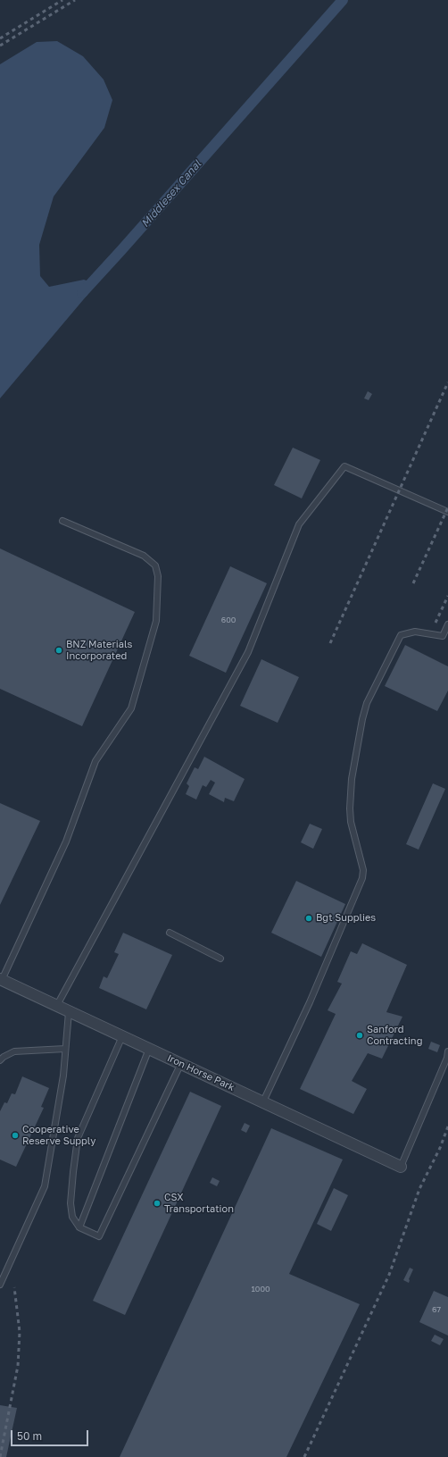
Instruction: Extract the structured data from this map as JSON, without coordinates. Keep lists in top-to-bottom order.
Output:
{
  "streets": {
    "street": ["Iron Horse Park"]
  },
  "water": ["Middlesex Canal"],
  "places": [
    "BNZ Materials Incorporated",
    "Bgt Supplies",
    "Sanford Contracting",
    "Cooperative Reserve Supply",
    "CSX Transportation"
  ],
  "house_numbers": ["600", "1000", "67"],
  "scale_bar": "50 m"
}
